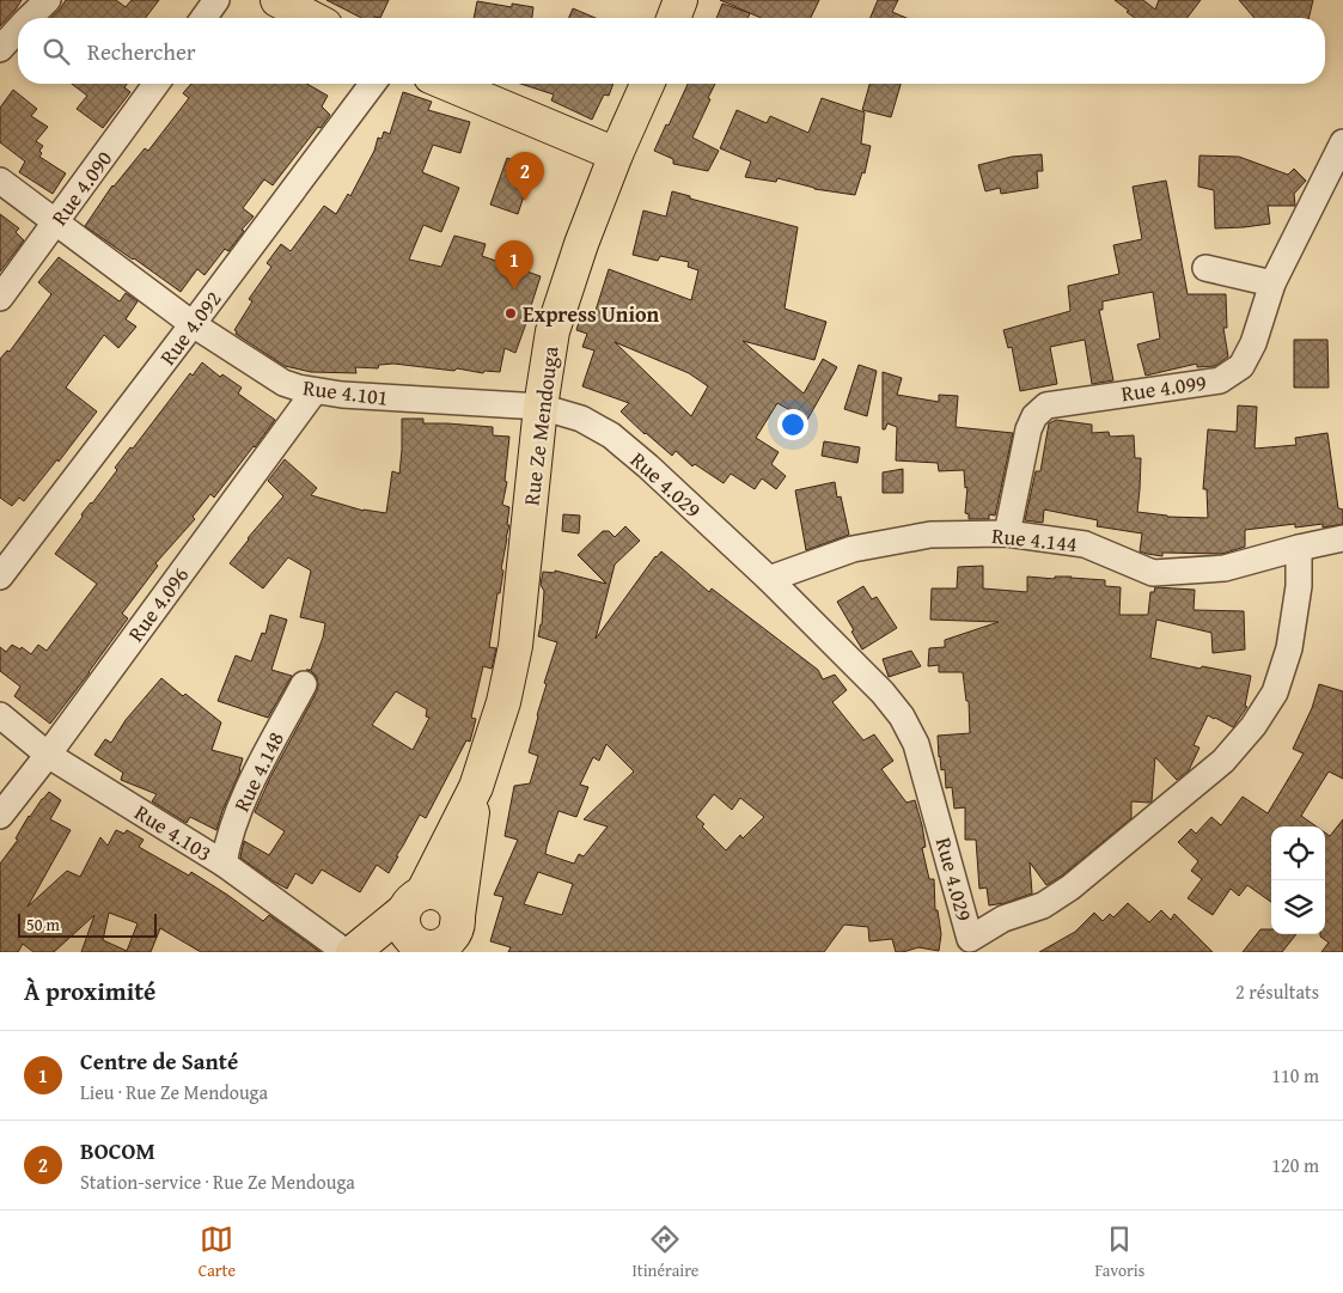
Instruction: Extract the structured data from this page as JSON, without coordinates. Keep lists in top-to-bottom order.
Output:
{
  "streets": {
    "main road": ["Rue Ze Mendouga"],
    "street": [
      "Rue 4.090",
      "Rue 4.092",
      "Rue 4.099",
      "Rue 4.101",
      "Rue 4.029",
      "Rue 4.144",
      "Rue 4.096",
      "Rue 4.148",
      "Rue 4.103"
    ]
  },
  "crossings": [
    ["Rue 4.090", "Rue 4.101"],
    ["Rue 4.092", "Rue 4.101"],
    ["Rue 4.099", "Rue 4.144"],
    ["Rue 4.101", "Rue Ze Mendouga"],
    ["Rue 4.101", "Rue 4.029"],
    ["Rue 4.101", "Rue 4.096"],
    ["Rue Ze Mendouga", "Rue 4.029"],
    ["Rue 4.029", "Rue 4.144"],
    ["Rue 4.096", "Rue 4.103"],
    ["Rue 4.148", "Rue 4.103"]
  ],
  "places": ["Express Union"],
  "scale_bar": "50 m",
  "page": {
    "search": "Rechercher",
    "pins": ["2", "1"],
    "scale": "50 m",
    "heading": ["À proximité", "2 résultats"],
    "list": [
      {
        "mark": "1",
        "name": "Centre de Santé",
        "note": "Lieu · Rue Ze Mendouga",
        "value": "110 m"
      },
      {
        "mark": "2",
        "name": "BOCOM",
        "note": "Station-service · Rue Ze Mendouga",
        "value": "120 m"
      }
    ],
    "nav": ["Carte", "Itinéraire", "Favoris"]
  }
}
